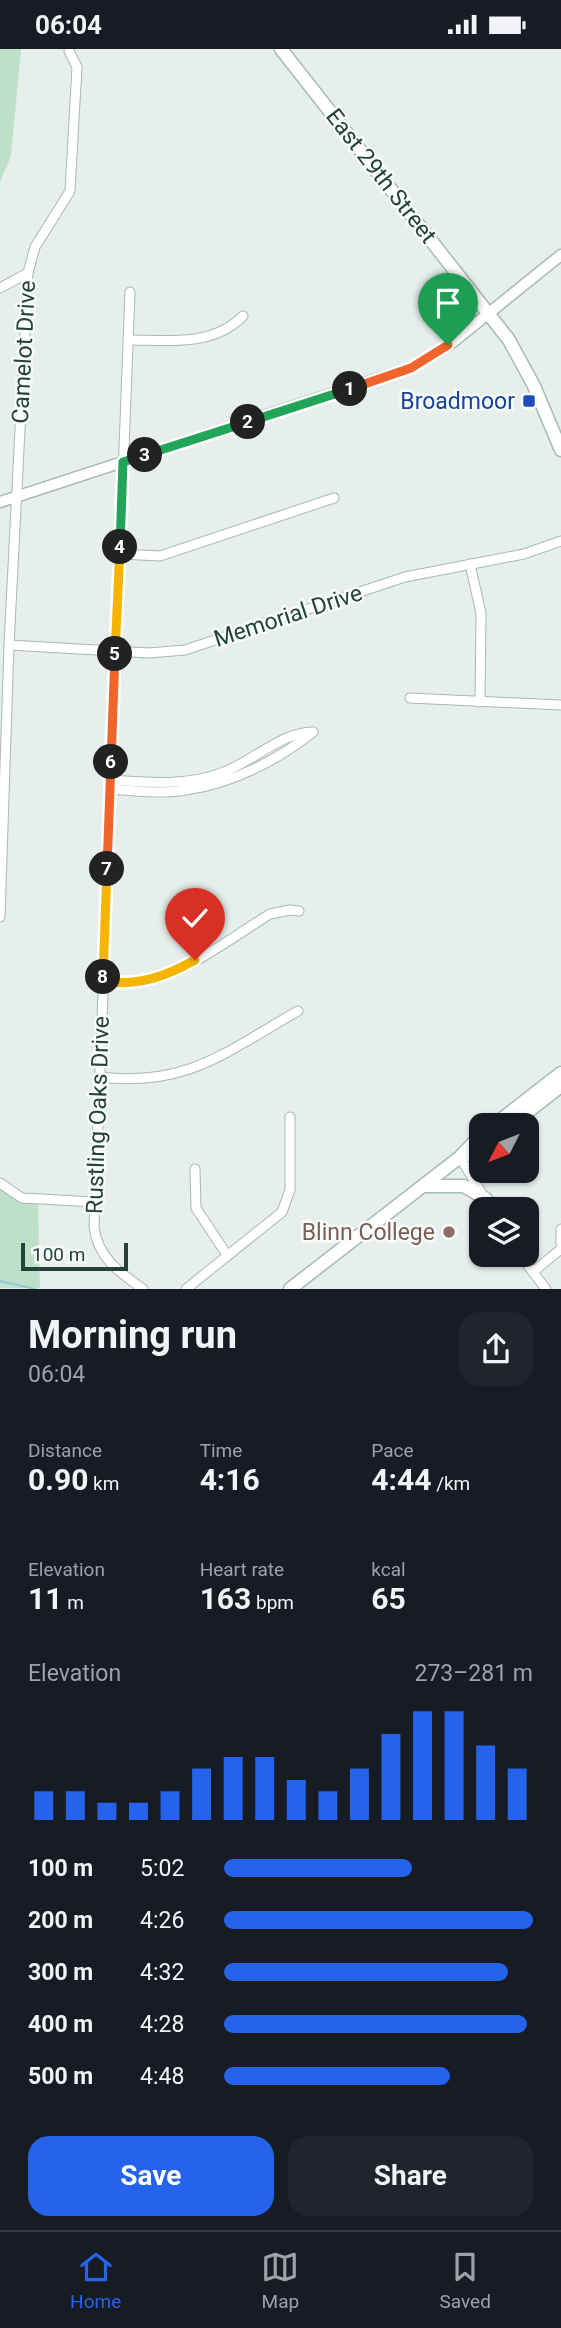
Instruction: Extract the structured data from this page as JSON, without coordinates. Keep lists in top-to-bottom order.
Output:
{
  "streets": {
    "main road": ["East 29th Street"],
    "street": ["Camelot Drive", "Memorial Drive", "Rustling Oaks Drive"]
  },
  "crossings": [
    ["Camelot Drive", "Memorial Drive"],
    ["Memorial Drive", "Rustling Oaks Drive"]
  ],
  "places": {
    "transit": ["Broadmoor"],
    "other": ["Blinn College"]
  },
  "scale_bar": "100 m",
  "north": "bottom left",
  "page": {
    "status": "06:04",
    "pins": [
      "1",
      "2",
      "3",
      "4",
      "5",
      "6",
      "7",
      "8"
    ],
    "scale": "100 m",
    "heading": ["Morning run", "06:04"],
    "stats": [
      ["Distance", "0.90 km"],
      ["Time", "4:16"],
      ["Pace", "4:44 /km"],
      ["Elevation", "11 m"],
      ["Heart rate", "163 bpm"],
      ["kcal", "65"]
    ],
    "chart": ["Elevation", "273–281 m"],
    "list": [
      {
        "name": "100 m",
        "note": "5:02"
      },
      {
        "name": "200 m",
        "note": "4:26"
      },
      {
        "name": "300 m",
        "note": "4:32"
      },
      {
        "name": "400 m",
        "note": "4:28"
      },
      {
        "name": "500 m",
        "note": "4:48"
      }
    ],
    "buttons": ["Save", "Share"],
    "tabs": ["Home", "Map", "Saved"]
  }
}
